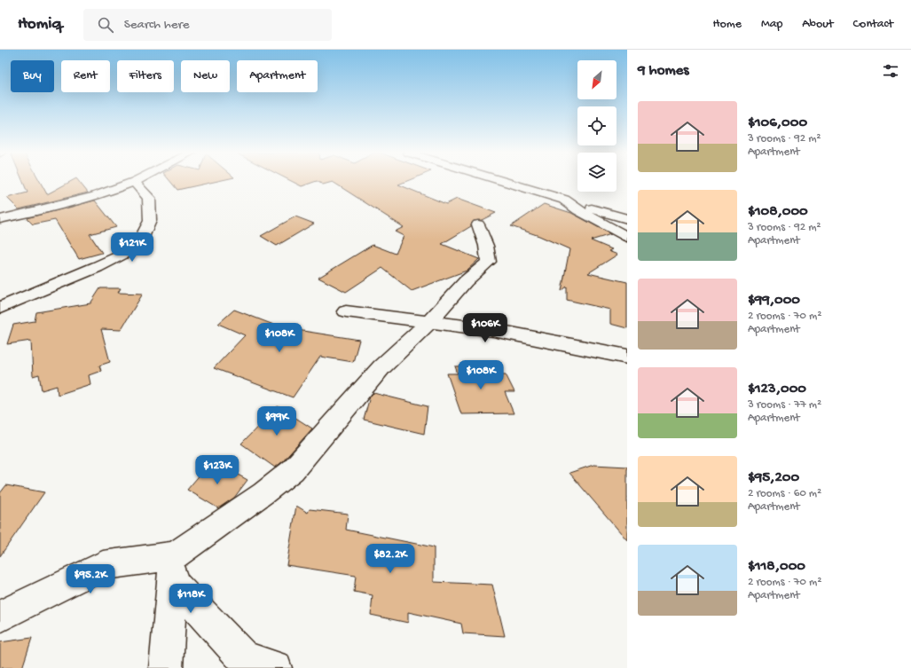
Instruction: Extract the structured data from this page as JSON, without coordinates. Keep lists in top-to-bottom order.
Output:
{
  "north": "bottom left",
  "page": {
    "header": "Homiq",
    "search": "Search here",
    "nav": [
      "Home",
      "Map",
      "About",
      "Contact"
    ],
    "heading": "9 homes",
    "chip": [
      "Buy",
      "Rent",
      "Filters",
      "New",
      "Apartment"
    ],
    "list": [
      {
        "name": "$106,000",
        "note": "3 rooms · 92 m² · Apartment"
      },
      {
        "name": "$108,000",
        "note": "3 rooms · 92 m² · Apartment"
      },
      {
        "name": "$99,000",
        "note": "2 rooms · 70 m² · Apartment"
      },
      {
        "name": "$123,000",
        "note": "3 rooms · 77 m² · Apartment"
      },
      {
        "name": "$95,200",
        "note": "2 rooms · 60 m² · Apartment"
      },
      {
        "name": "$118,000",
        "note": "2 rooms · 70 m² · Apartment"
      }
    ],
    "price": [
      "$121K",
      "$106K",
      "$108K",
      "$108K",
      "$99K",
      "$123K",
      "$82.2K",
      "$95.2K",
      "$118K"
    ]
  }
}
